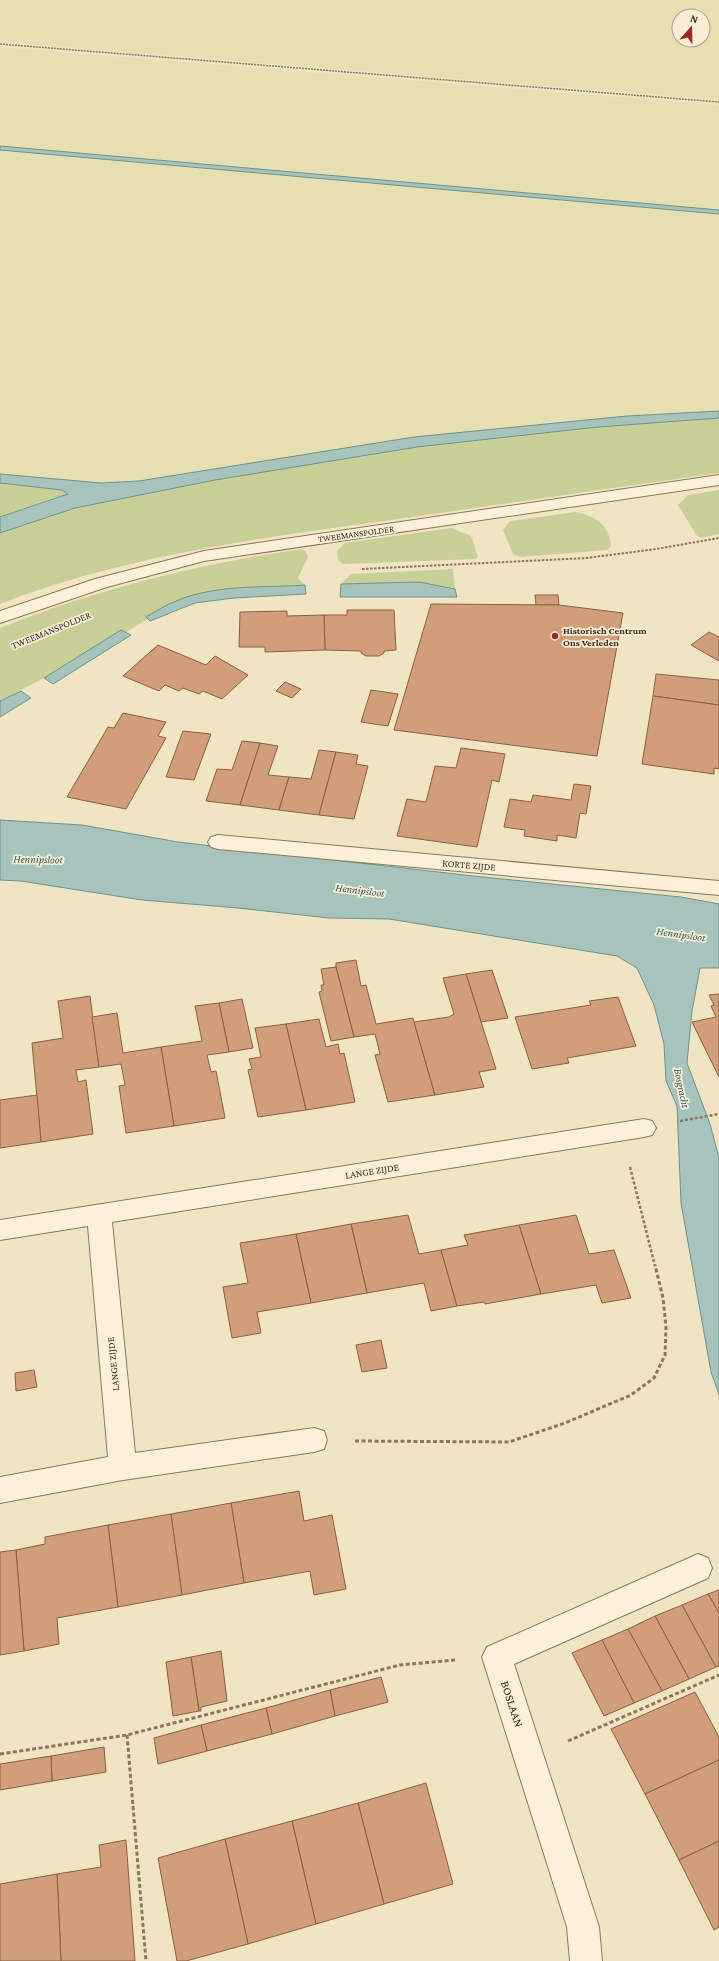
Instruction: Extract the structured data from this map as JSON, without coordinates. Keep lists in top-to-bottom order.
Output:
{
  "streets": {
    "street": [
      "TWEEMANSPOLDER",
      "KORTE ZIJDE",
      "LANGE ZIJDE",
      "BOSLAAN"
    ]
  },
  "water": ["Hennipsloot", "Bosgracht"],
  "places": ["Historisch Centrum Ons Verleden"],
  "north": "top"
}
